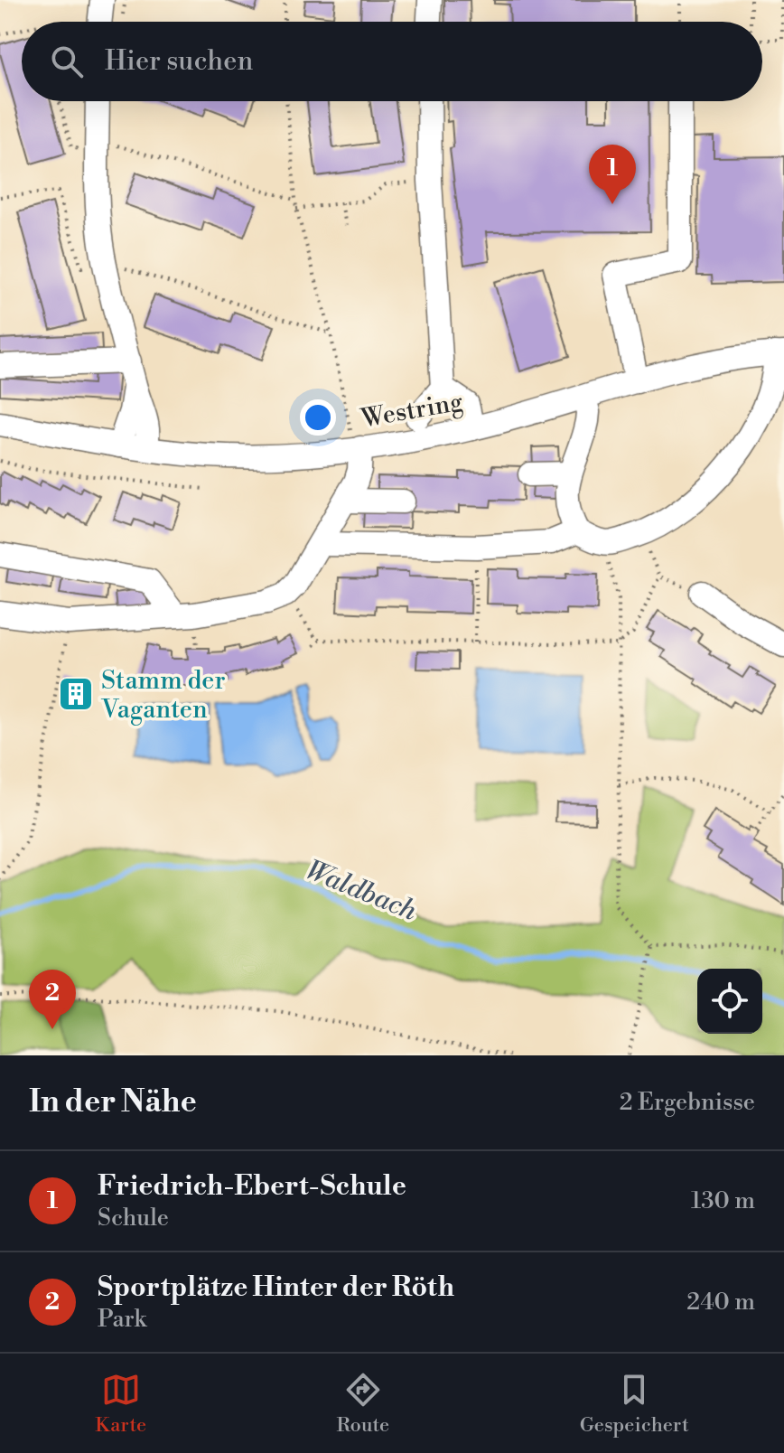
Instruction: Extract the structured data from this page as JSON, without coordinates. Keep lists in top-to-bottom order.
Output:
{
  "streets": {
    "street": ["Westring"]
  },
  "water": ["Waldbach"],
  "places": {
    "building": ["Stamm der Vaganten"]
  },
  "page": {
    "search": "Hier suchen",
    "pins": ["1", "2"],
    "heading": ["In der Nähe", "2 Ergebnisse"],
    "list": [
      {
        "mark": "1",
        "name": "Friedrich-Ebert-Schule",
        "note": "Schule",
        "value": "130 m"
      },
      {
        "mark": "2",
        "name": "Sportplätze Hinter der Röth",
        "note": "Park",
        "value": "240 m"
      }
    ],
    "nav": ["Karte", "Route", "Gespeichert"]
  }
}
